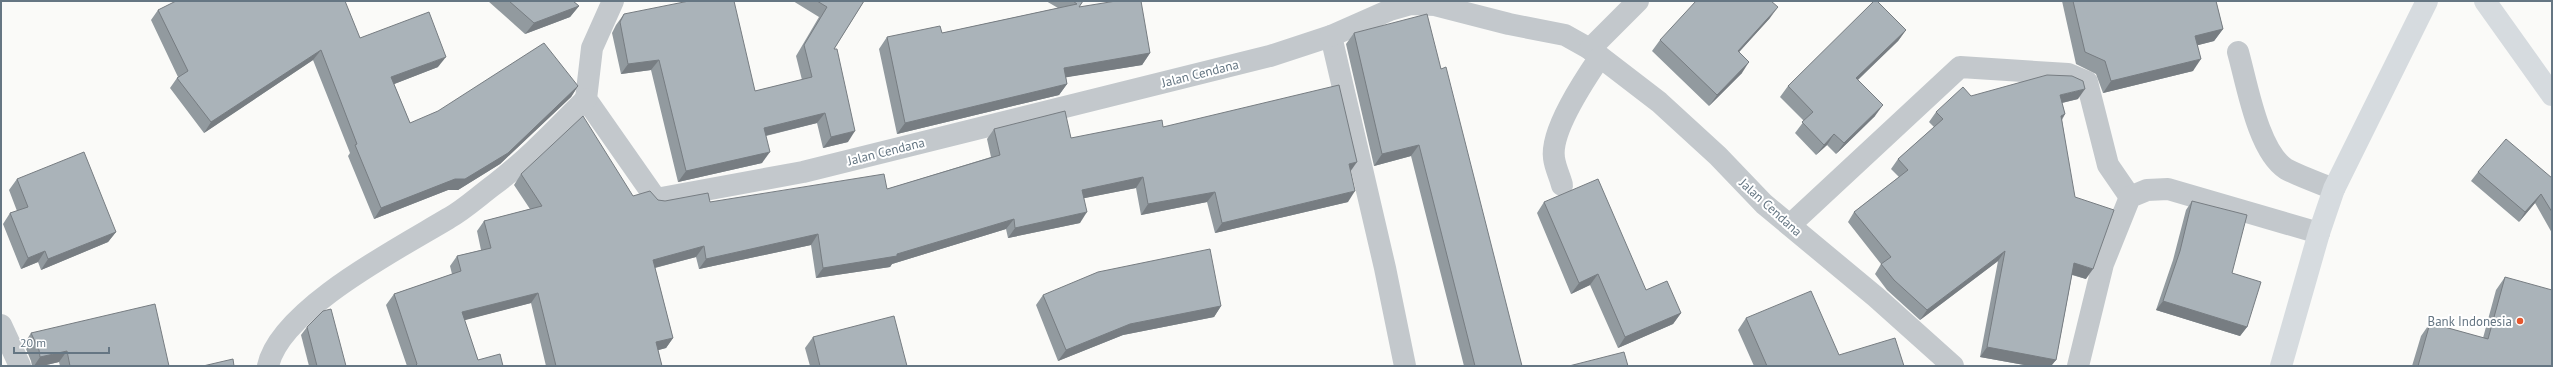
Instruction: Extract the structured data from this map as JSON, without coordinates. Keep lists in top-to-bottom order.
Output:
{
  "streets": {
    "street": ["Jalan Cendana"]
  },
  "places": ["Bank Indonesia"],
  "scale_bar": "20 m"
}
